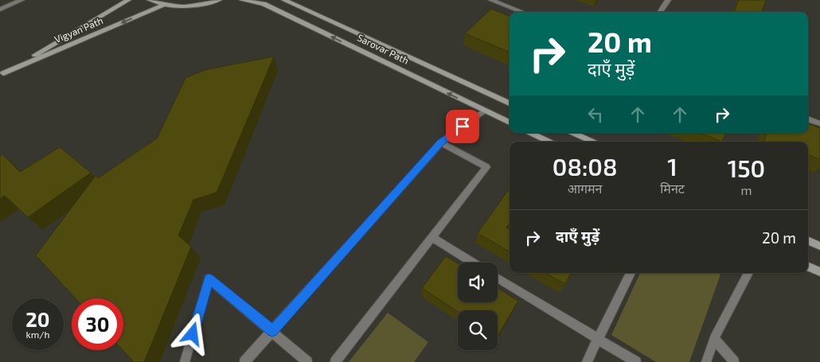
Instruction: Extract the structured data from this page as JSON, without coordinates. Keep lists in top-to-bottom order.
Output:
{
  "streets": {
    "main road": ["Vigyan Path", "Sarovar Path"]
  },
  "page": {
    "turn": ["20 m", "दाएँ मुड़ें"],
    "eta": [
      "08:08",
      "आगमन",
      "1",
      "मिनट",
      "150",
      "m"
    ],
    "list": [
      {
        "name": "दाएँ मुड़ें",
        "value": "20 m"
      }
    ],
    "speed": "20 km/h",
    "limit": "30"
  }
}
